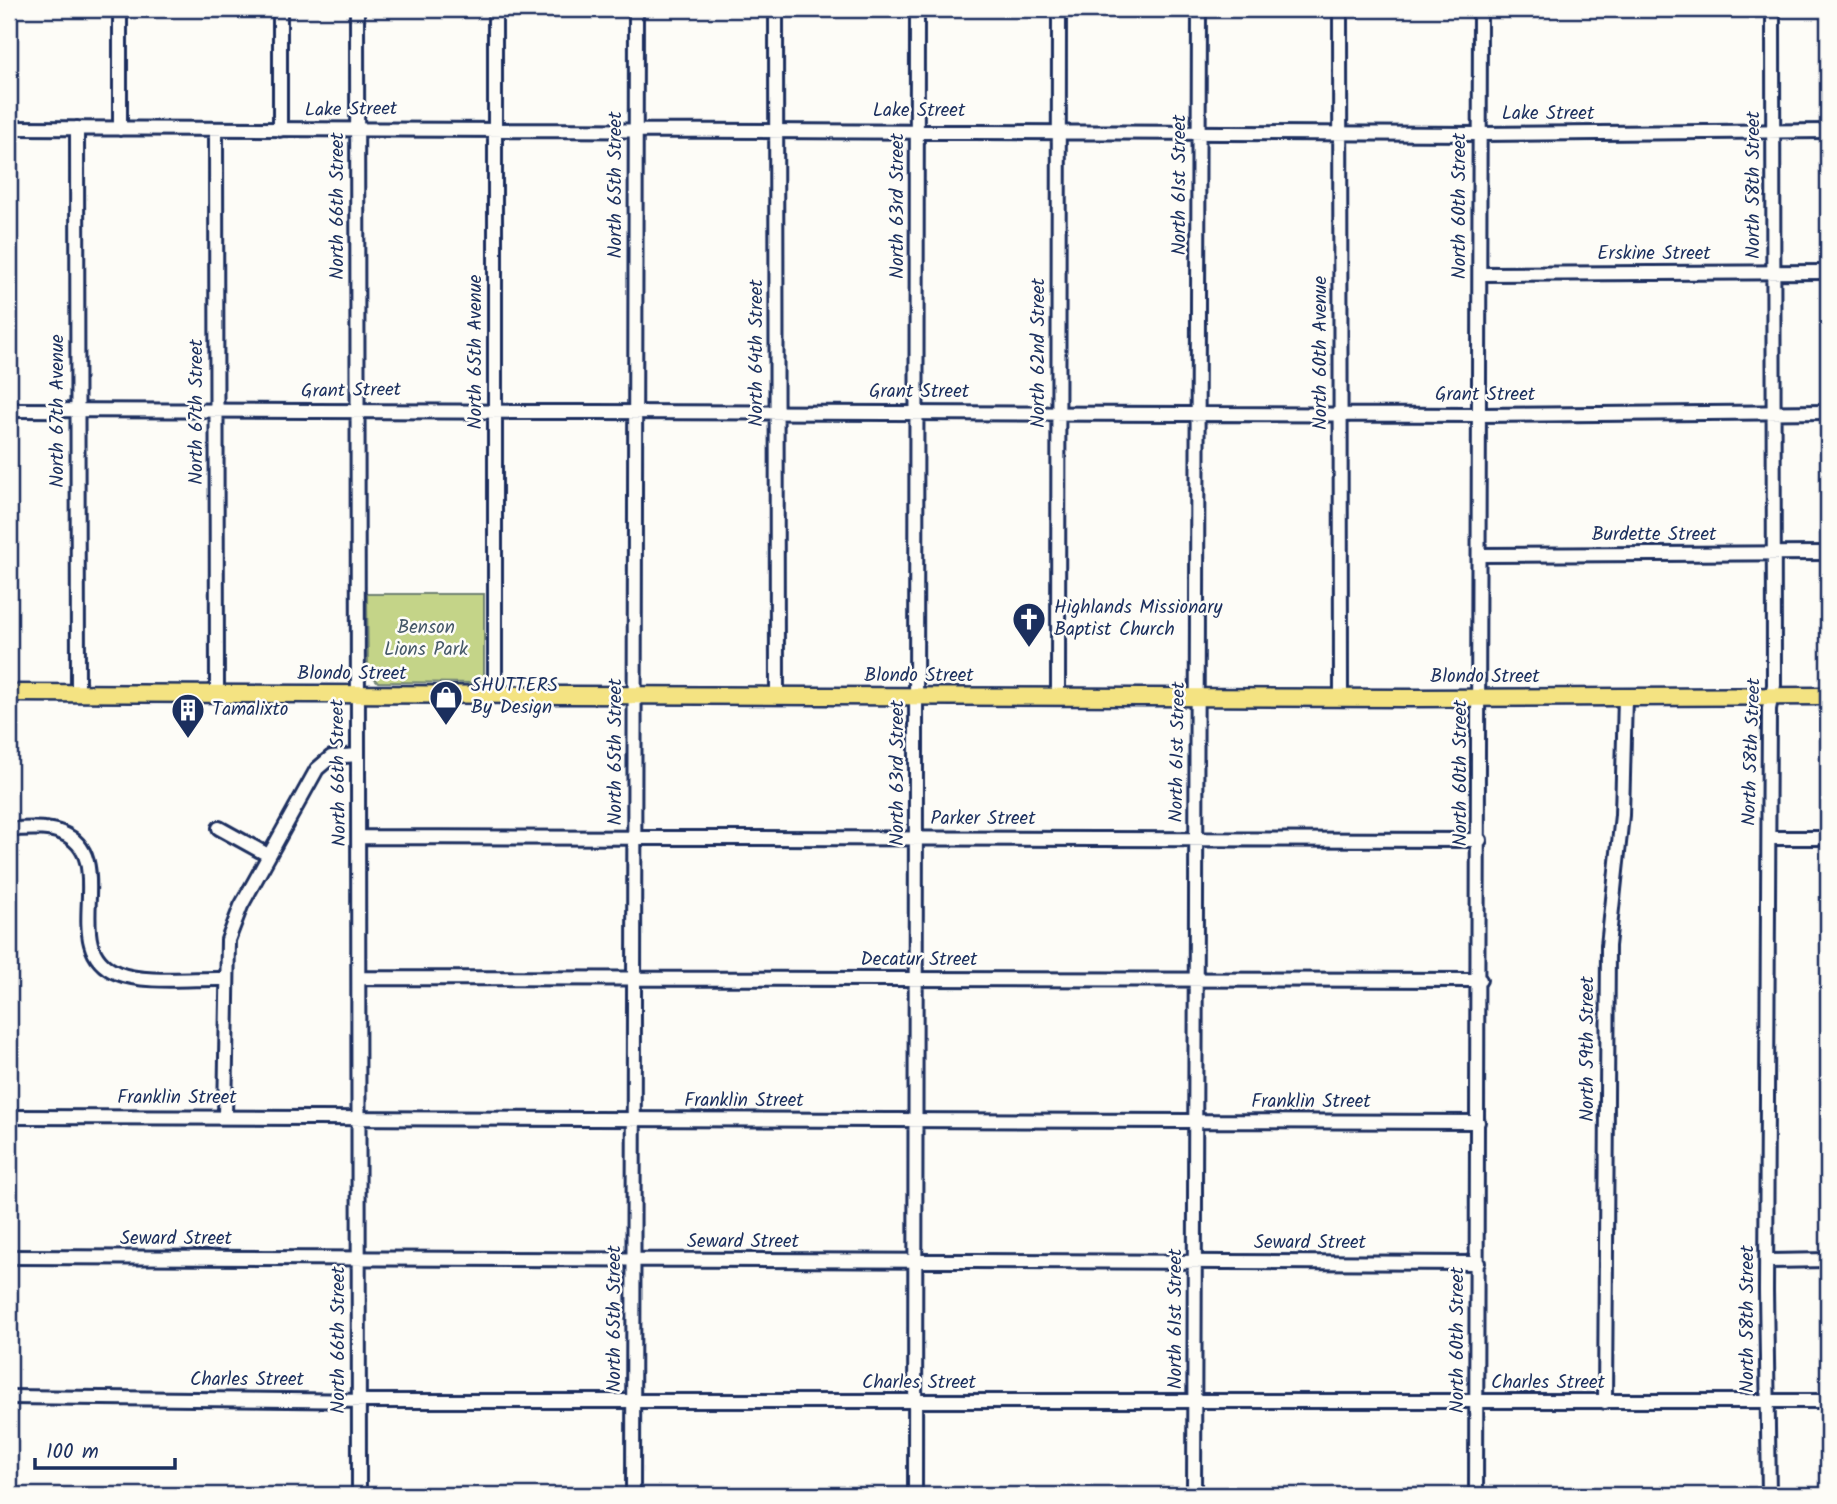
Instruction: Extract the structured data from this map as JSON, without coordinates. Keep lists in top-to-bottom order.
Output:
{
  "streets": {
    "main road": ["Blondo Street"],
    "street": [
      "Lake Street",
      "North 65th Street",
      "North 61st Street",
      "North 58th Street",
      "North 66th Street",
      "North 63rd Street",
      "North 60th Street",
      "Erskine Street",
      "North 65th Avenue",
      "North 64th Street",
      "North 62nd Street",
      "North 60th Avenue",
      "Grant Street",
      "North 67th Avenue",
      "North 67th Street",
      "Burdette Street",
      "Parker Street",
      "Decatur Street",
      "North 59th Street",
      "Franklin Street",
      "Seward Street",
      "Charles Street"
    ]
  },
  "crossings": [
    ["Lake Street", "North 65th Street"],
    ["Lake Street", "North 61st Street"],
    ["Lake Street", "North 58th Street"],
    ["Lake Street", "North 66th Street"],
    ["Lake Street", "North 63rd Street"],
    ["Lake Street", "North 60th Street"],
    ["Lake Street", "North 65th Avenue"],
    ["Lake Street", "North 64th Street"],
    ["Lake Street", "North 62nd Street"],
    ["Lake Street", "North 60th Avenue"],
    ["Lake Street", "North 67th Avenue"],
    ["Lake Street", "North 67th Street"],
    ["North 65th Street", "Grant Street"],
    ["North 65th Street", "Blondo Street"],
    ["North 65th Street", "Parker Street"],
    ["North 65th Street", "Decatur Street"],
    ["North 65th Street", "Franklin Street"],
    ["North 65th Street", "Seward Street"],
    ["North 65th Street", "Charles Street"],
    ["North 61st Street", "Grant Street"],
    ["North 61st Street", "Blondo Street"],
    ["North 61st Street", "Parker Street"],
    ["North 61st Street", "Decatur Street"],
    ["North 61st Street", "Franklin Street"],
    ["North 61st Street", "Seward Street"],
    ["North 61st Street", "Charles Street"],
    ["North 58th Street", "Erskine Street"],
    ["North 58th Street", "Grant Street"],
    ["North 58th Street", "Burdette Street"],
    ["North 58th Street", "Blondo Street"],
    ["North 58th Street", "Charles Street"],
    ["North 66th Street", "Grant Street"],
    ["North 66th Street", "Blondo Street"],
    ["North 66th Street", "Parker Street"],
    ["North 66th Street", "Decatur Street"],
    ["North 66th Street", "Franklin Street"],
    ["North 66th Street", "Seward Street"],
    ["North 66th Street", "Charles Street"],
    ["North 63rd Street", "Grant Street"],
    ["North 63rd Street", "Blondo Street"],
    ["North 63rd Street", "Parker Street"],
    ["North 63rd Street", "Decatur Street"],
    ["North 63rd Street", "Franklin Street"],
    ["North 63rd Street", "Seward Street"],
    ["North 63rd Street", "Charles Street"],
    ["North 60th Street", "Erskine Street"],
    ["North 60th Street", "Grant Street"],
    ["North 60th Street", "Burdette Street"],
    ["North 60th Street", "Blondo Street"],
    ["North 60th Street", "Parker Street"],
    ["North 60th Street", "Decatur Street"],
    ["North 60th Street", "Franklin Street"],
    ["North 60th Street", "Seward Street"],
    ["North 60th Street", "Charles Street"],
    ["North 65th Avenue", "Grant Street"],
    ["North 65th Avenue", "Blondo Street"],
    ["North 64th Street", "Grant Street"],
    ["North 64th Street", "Blondo Street"],
    ["North 62nd Street", "Grant Street"],
    ["North 62nd Street", "Blondo Street"],
    ["North 60th Avenue", "Grant Street"],
    ["North 60th Avenue", "Blondo Street"],
    ["Grant Street", "North 67th Avenue"],
    ["Grant Street", "North 67th Street"],
    ["North 67th Avenue", "Blondo Street"],
    ["North 67th Street", "Blondo Street"],
    ["Blondo Street", "North 59th Street"],
    ["North 59th Street", "Charles Street"]
  ],
  "parks": ["Benson Lions Park"],
  "places": {
    "church": ["Highlands Missionary Baptist Church"],
    "shop": ["SHUTTERS By Design"],
    "building": ["Tamalixto"]
  },
  "scale_bar": "100 m"
}
